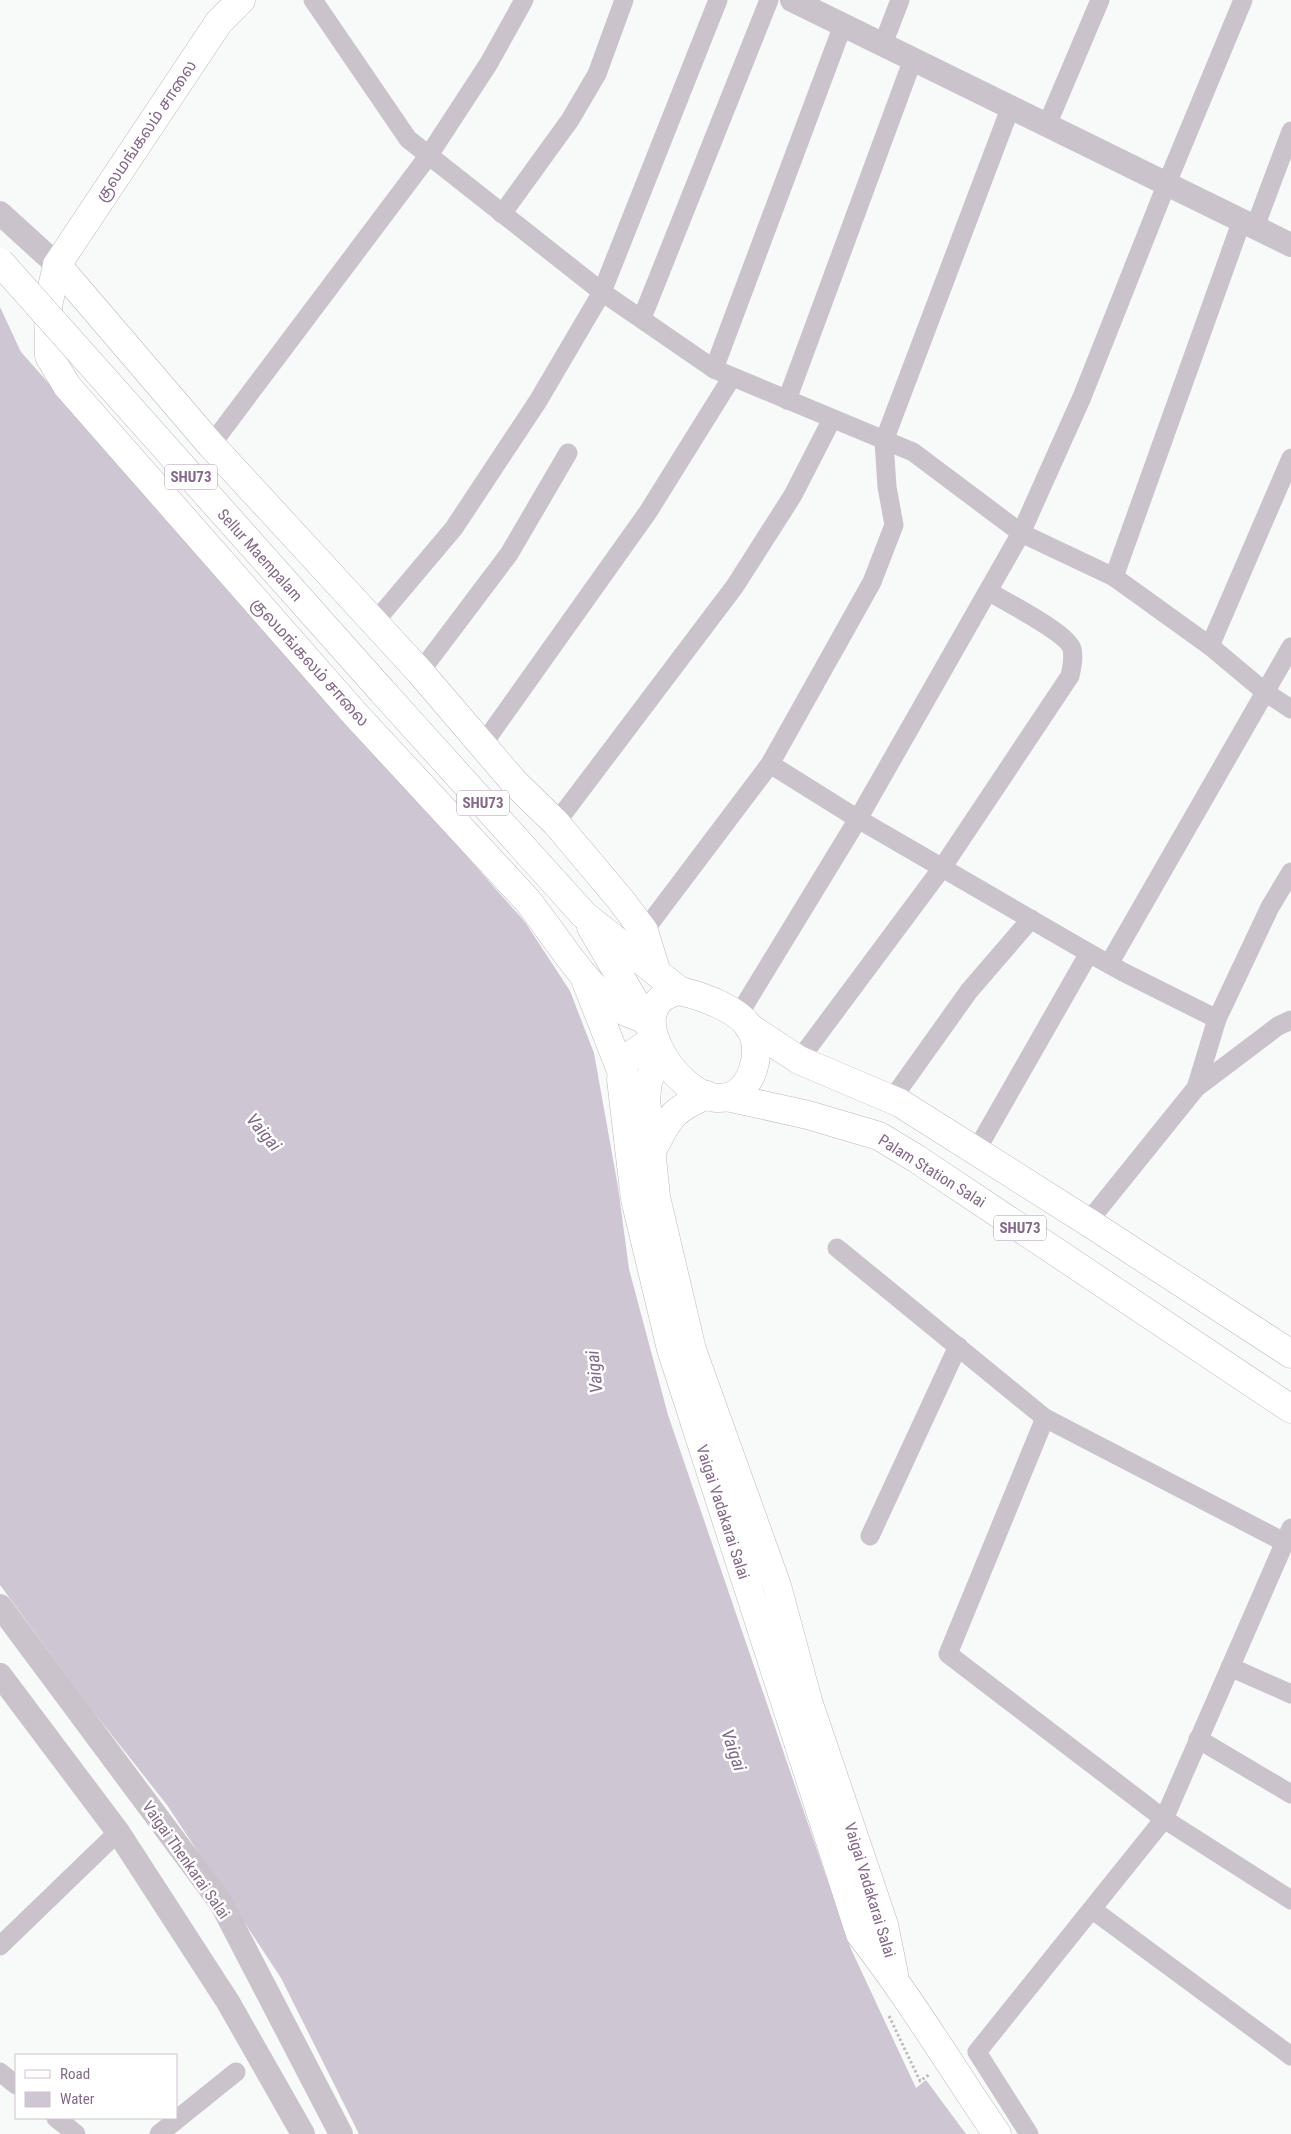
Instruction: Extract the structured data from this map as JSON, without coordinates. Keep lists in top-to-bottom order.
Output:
{
  "streets": {
    "main road": [
      "குலமங்கலம் சாலை",
      "SHU73",
      "Sellur Maempalam",
      "Palam Station Salai",
      "Vaigai Vadakarai Salai"
    ],
    "street": ["Vaigai Thenkarai Salai"]
  },
  "crossings": [
    ["குலமங்கலம் சாலை", "SHU73"],
    ["குலமங்கலம் சாலை", "Palam Station Salai"],
    ["குலமங்கலம் சாலை", "Vaigai Vadakarai Salai"],
    ["SHU73", "Sellur Maempalam"],
    ["SHU73", "Palam Station Salai"],
    ["SHU73", "Vaigai Vadakarai Salai"],
    ["Palam Station Salai", "Vaigai Vadakarai Salai"]
  ],
  "water": ["Vaigai"],
  "legend": ["Road", "Water"]
}
